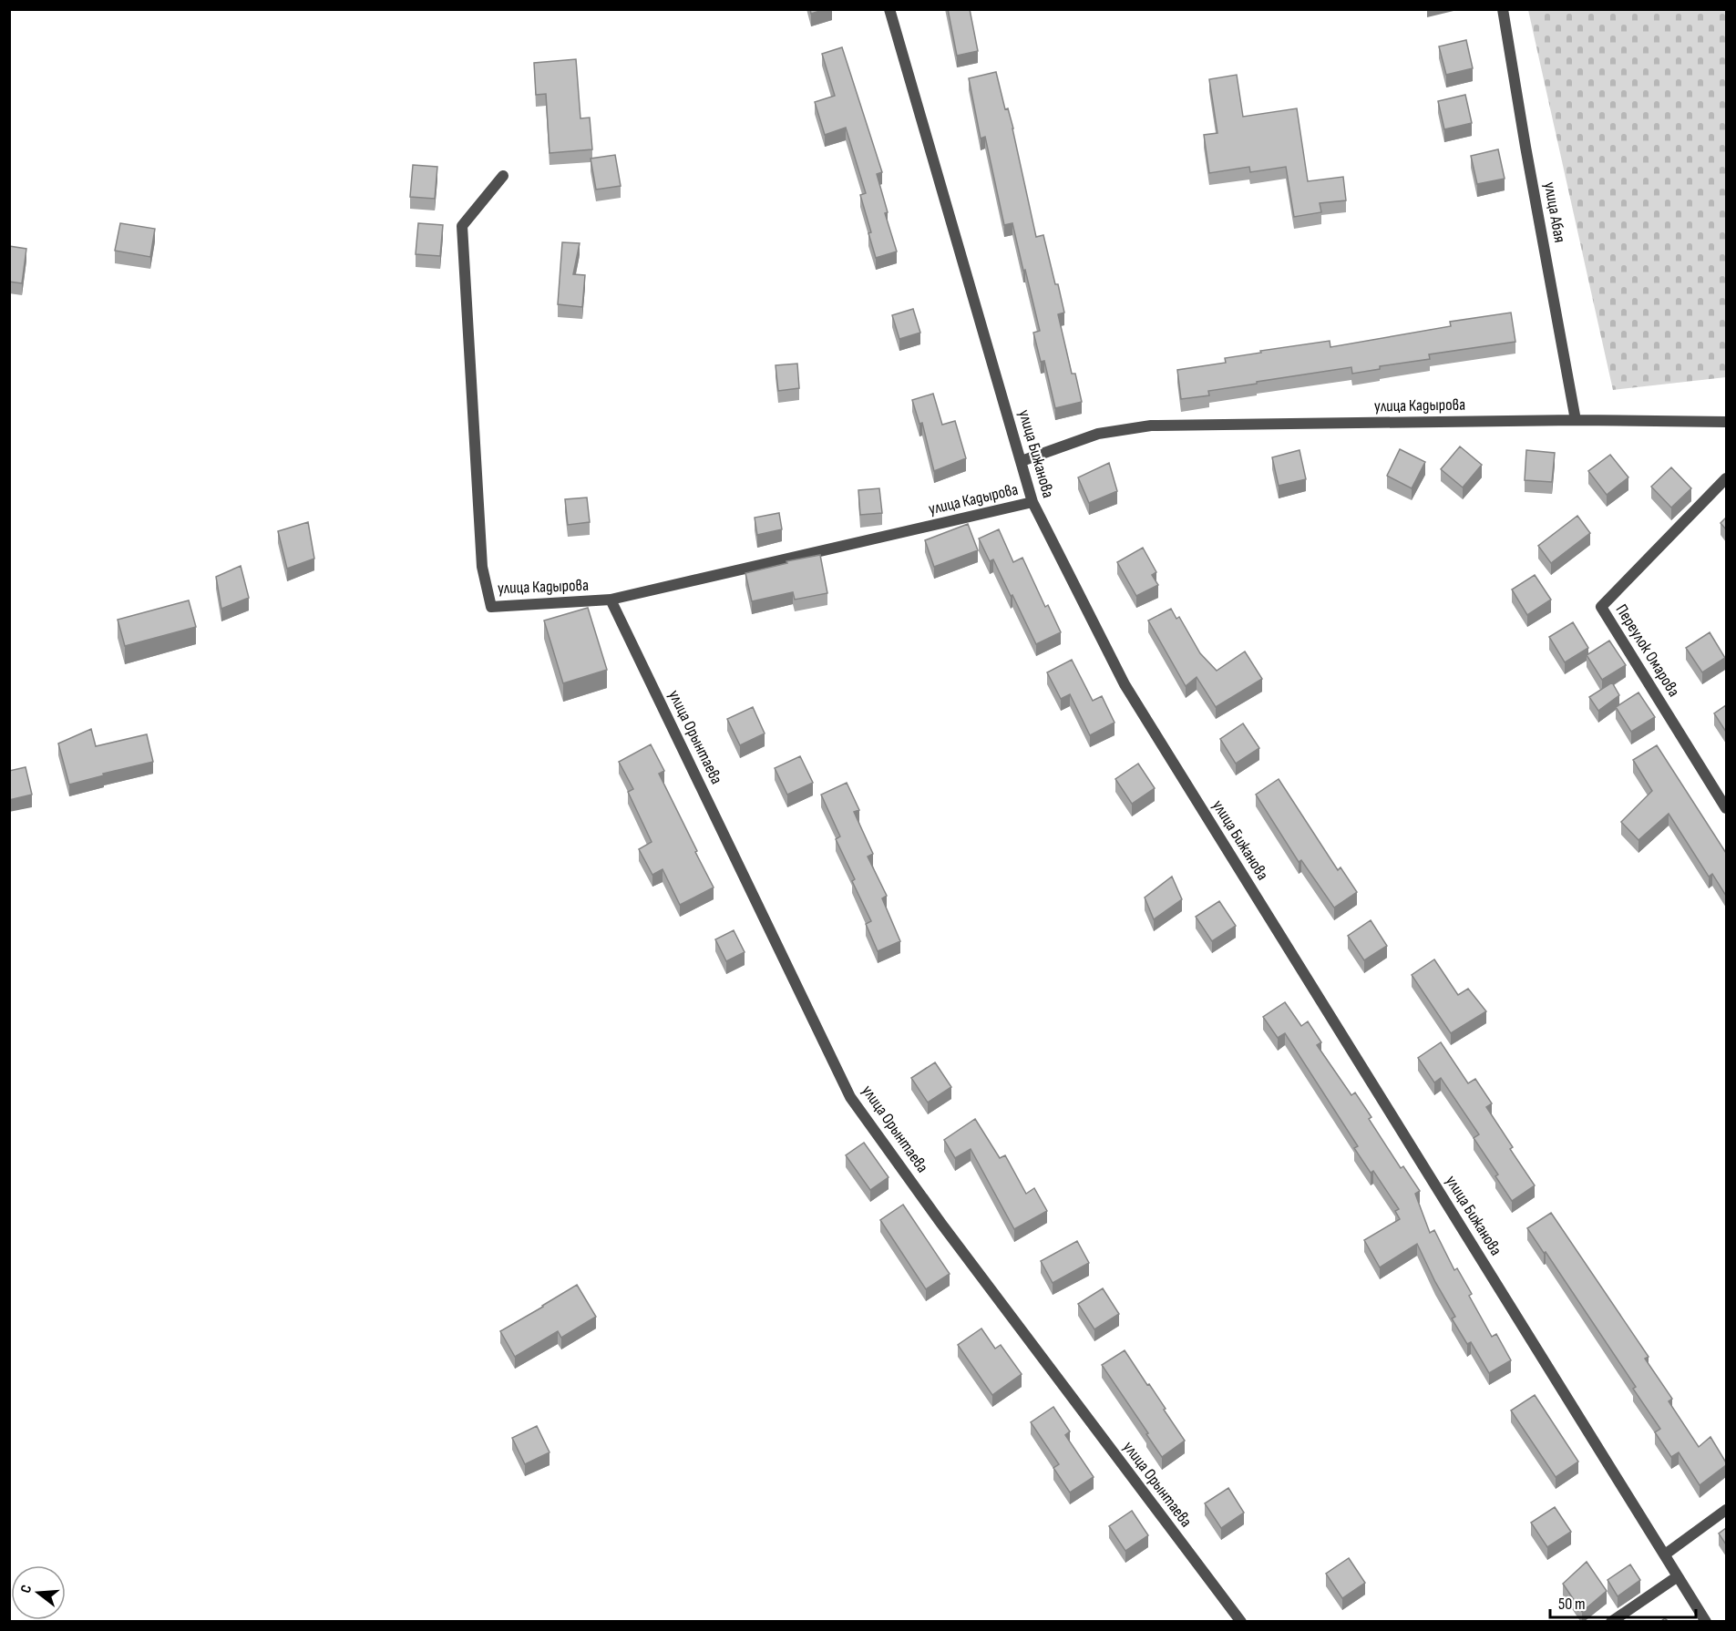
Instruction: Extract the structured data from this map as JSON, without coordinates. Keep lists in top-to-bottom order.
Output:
{
  "streets": {
    "street": [
      "улица Абая",
      "улица Кадырова",
      "улица Бижанова",
      "Переулок Омарова",
      "улица Орынтаева"
    ]
  },
  "crossings": [
    ["улица Абая", "улица Кадырова"],
    ["улица Кадырова", "улица Бижанова"],
    ["улица Кадырова", "улица Орынтаева"]
  ],
  "scale_bar": "50 m",
  "north": "left"
}
